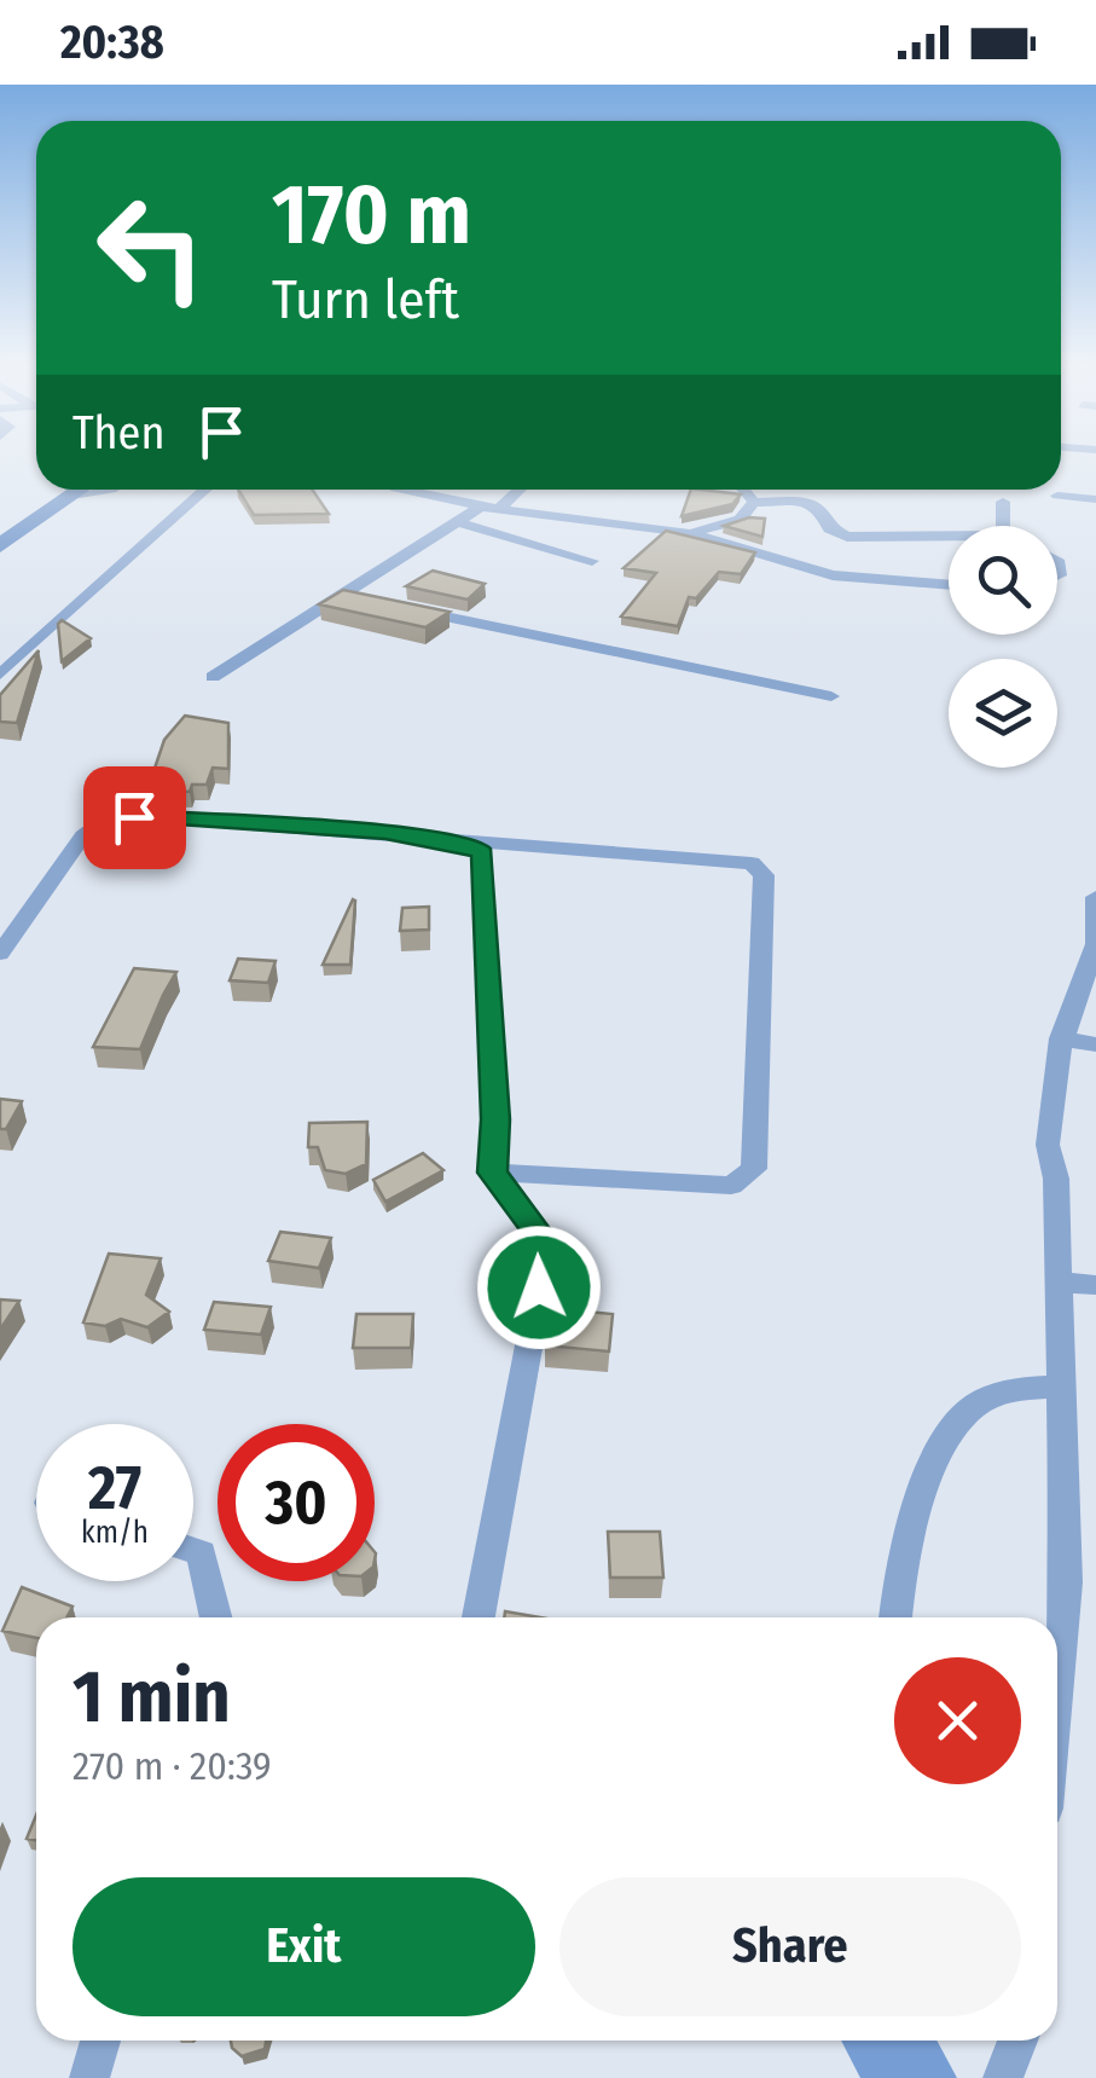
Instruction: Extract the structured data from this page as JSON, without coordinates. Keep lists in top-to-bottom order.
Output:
{
  "page": {
    "status": "20:38",
    "turn": ["170 m", "Turn left"],
    "then": "Then",
    "speed": "27 km/h",
    "limit": "30",
    "heading": ["1 min", "270 m · 20:39"],
    "buttons": ["Exit", "Share"]
  }
}
